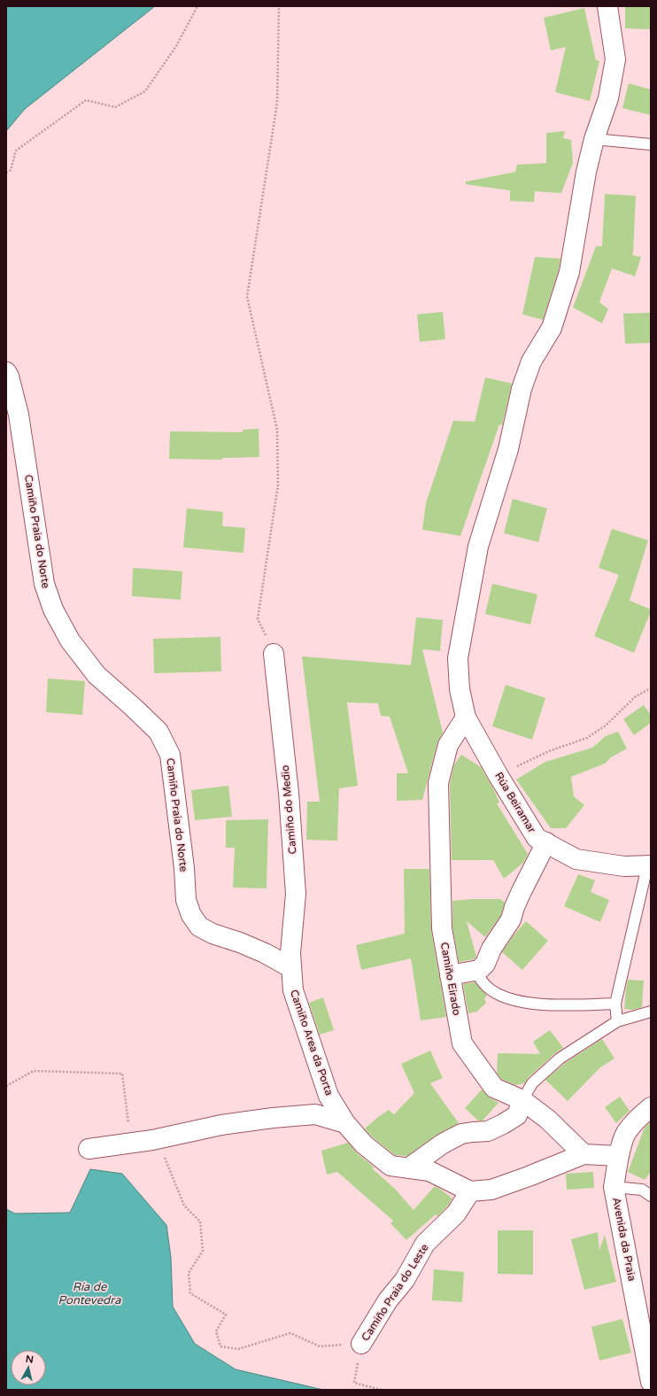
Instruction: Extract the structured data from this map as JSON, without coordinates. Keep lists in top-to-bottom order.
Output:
{
  "streets": {
    "street": [
      "Camiño Praia do Norte",
      "Rúa Beiramar",
      "Camiño do Medio",
      "Camiño Eirado",
      "Camiño Area da Porta",
      "Avenida da Praia",
      "Camiño Praia do Leste"
    ]
  },
  "crossings": [
    ["Camiño Praia do Norte", "Camiño do Medio"],
    ["Camiño Praia do Norte", "Camiño Area da Porta"],
    ["Rúa Beiramar", "Camiño Eirado"],
    ["Camiño do Medio", "Camiño Area da Porta"],
    ["Camiño Area da Porta", "Camiño Praia do Leste"]
  ],
  "water": ["Ría de Pontevedra"],
  "north": "top"
}
